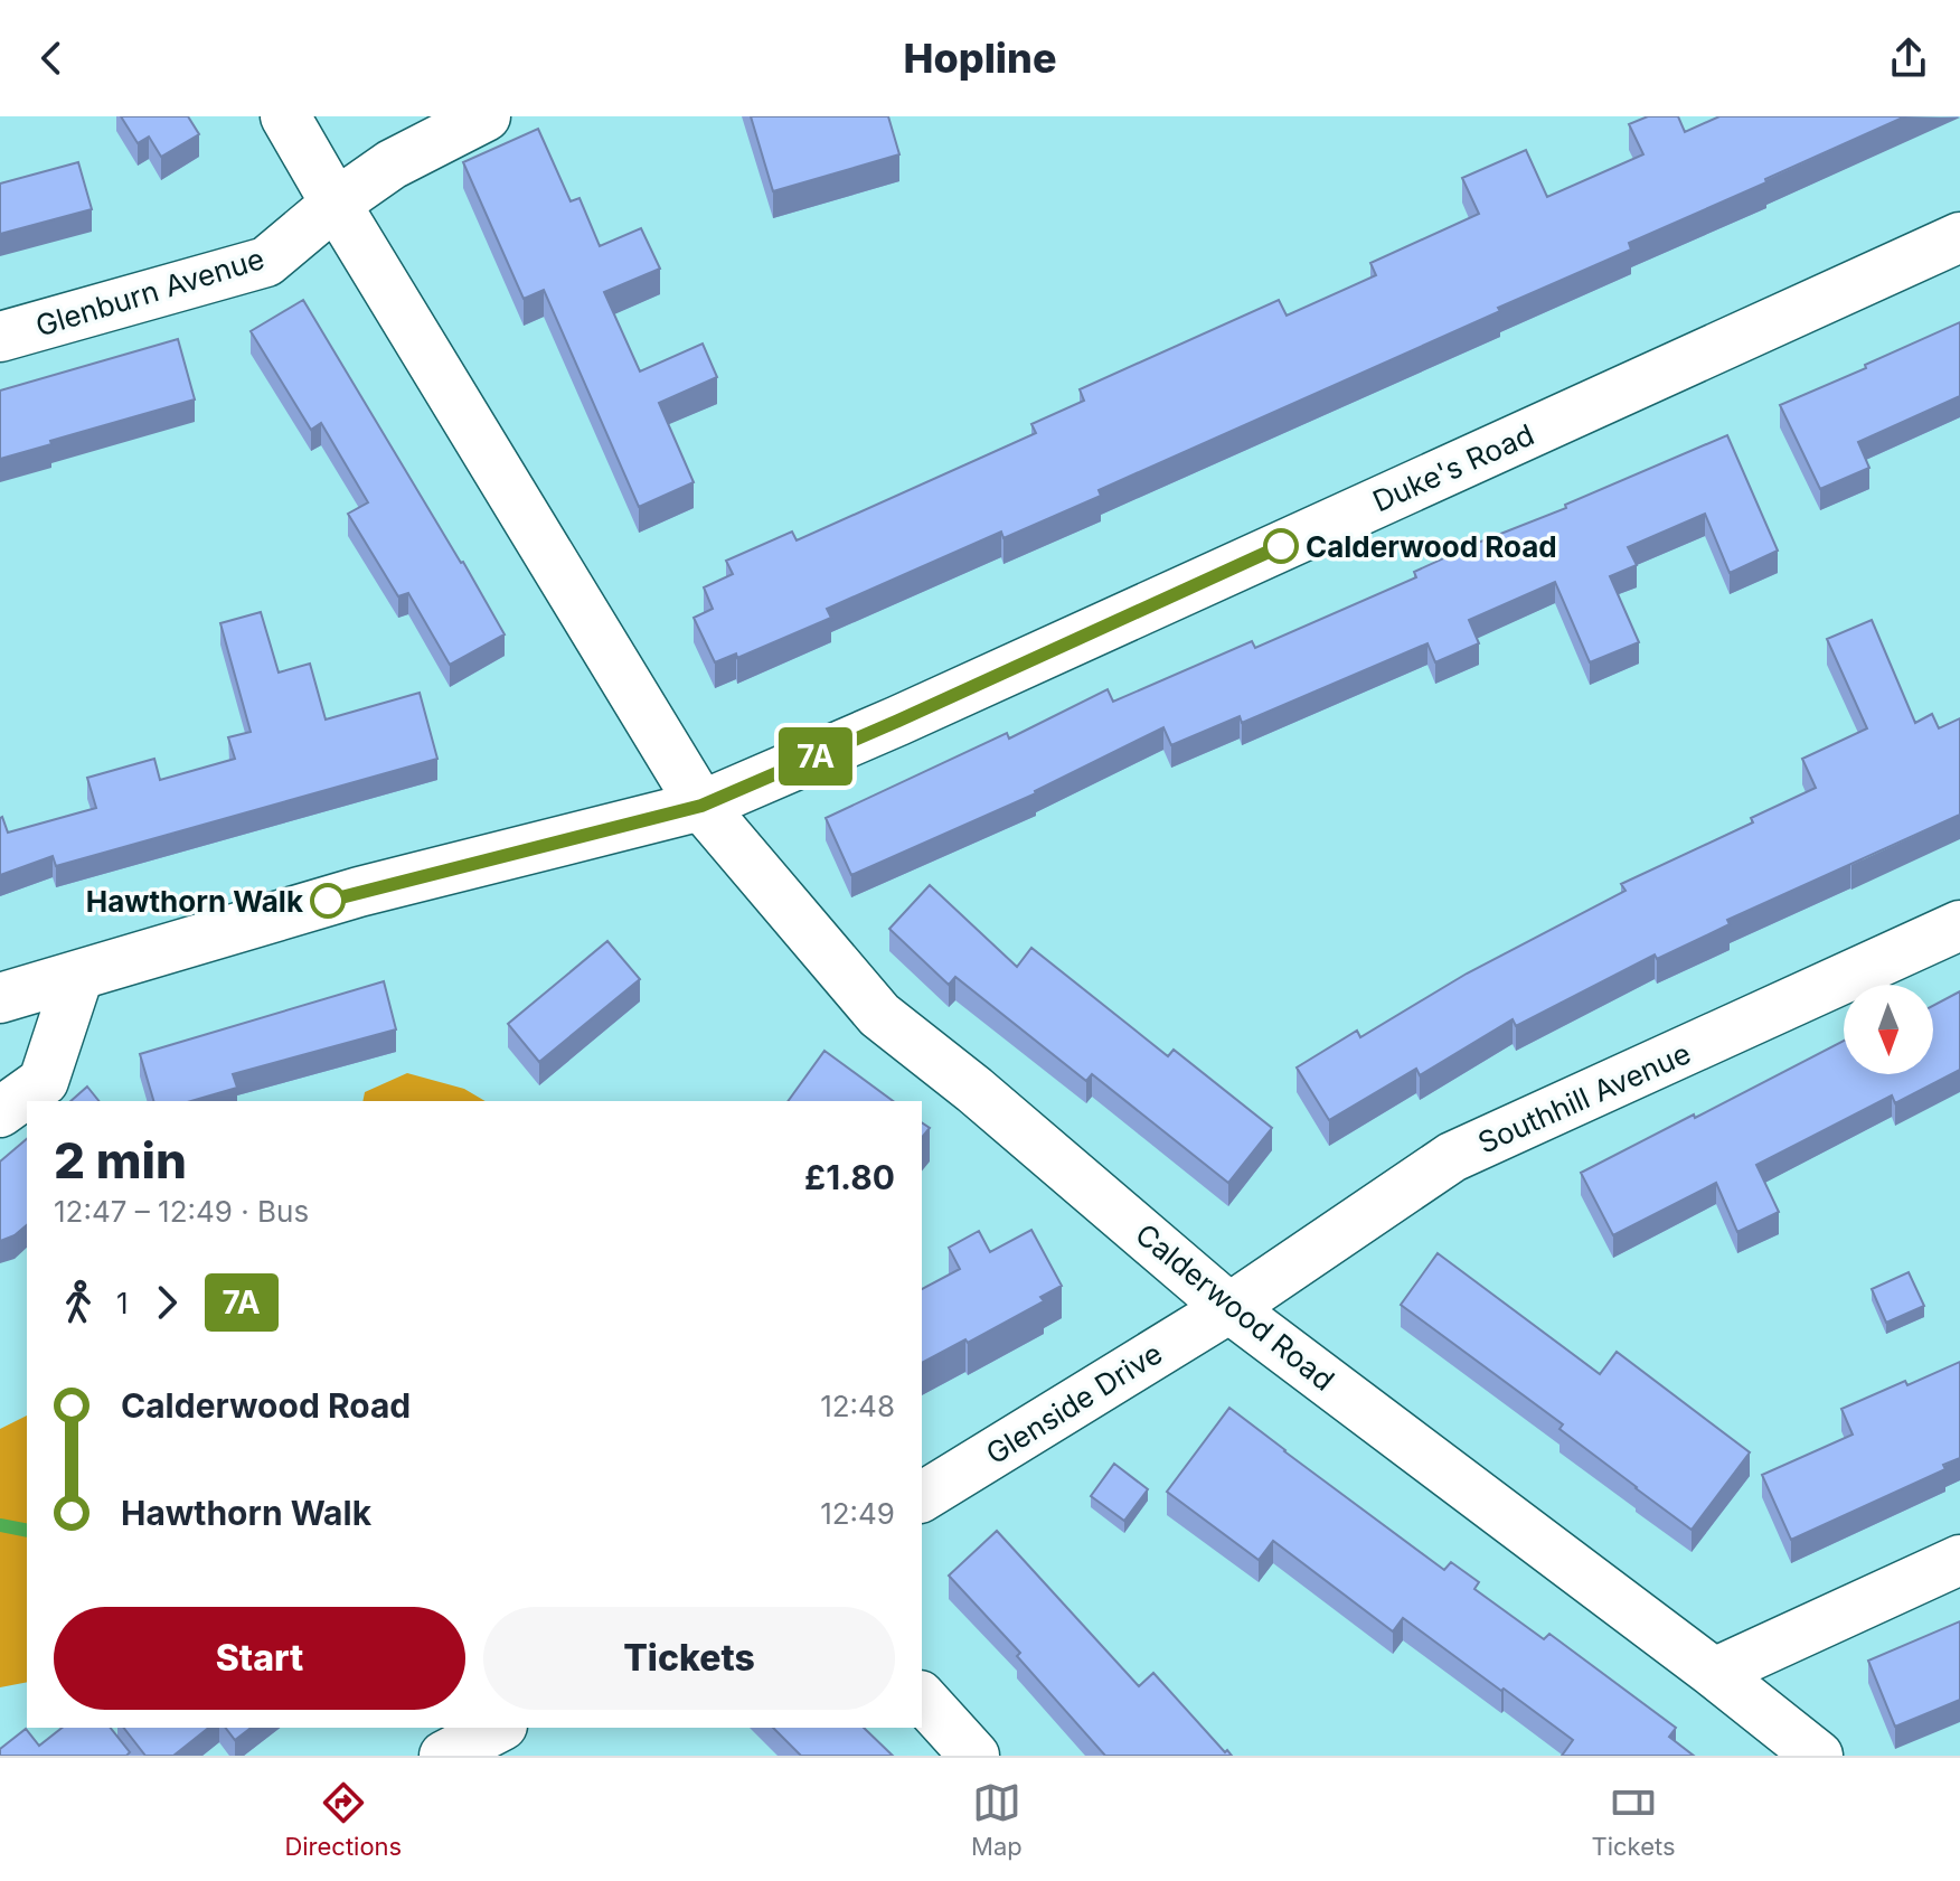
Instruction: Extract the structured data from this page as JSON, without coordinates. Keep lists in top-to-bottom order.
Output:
{
  "streets": {
    "street": [
      "Glenburn Avenue",
      "Duke's Road",
      "Southhill Avenue",
      "Calderwood Road",
      "Glenside Drive"
    ]
  },
  "crossings": [
    ["Duke's Road", "Calderwood Road"],
    ["Southhill Avenue", "Calderwood Road"],
    ["Southhill Avenue", "Glenside Drive"],
    ["Calderwood Road", "Glenside Drive"]
  ],
  "places": ["Calderwood Road", "Hawthorn Walk"],
  "lines": ["bus line 7A"],
  "north": "bottom",
  "page": {
    "header": "Hopline",
    "on_map": "7A",
    "heading": ["2 min", "12:47 – 12:49 · Bus", "£1.80"],
    "legs": ["1", "7A"],
    "list": [
      {
        "name": "Calderwood Road",
        "value": "12:48"
      },
      {
        "name": "Hawthorn Walk",
        "value": "12:49"
      }
    ],
    "buttons": ["Start", "Tickets"],
    "tabs": ["Directions", "Map", "Tickets"]
  }
}
